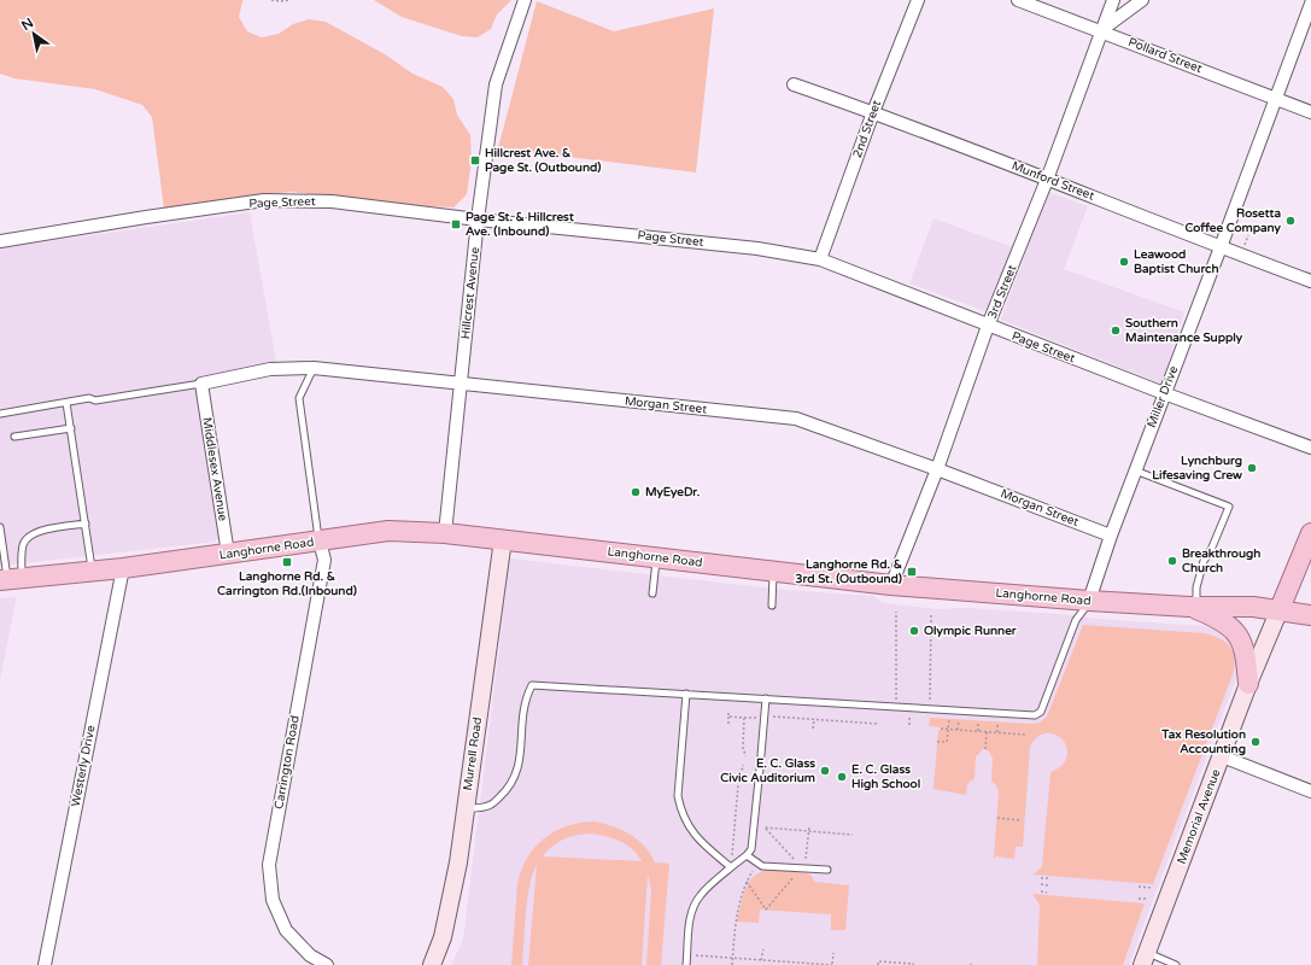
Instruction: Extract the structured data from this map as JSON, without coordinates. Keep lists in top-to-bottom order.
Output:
{
  "streets": {
    "main road": ["Langhorne Road", "Memorial Avenue"],
    "street": [
      "Pollard Street",
      "2nd Street",
      "Munford Street",
      "Page Street",
      "3rd Street",
      "Hillcrest Avenue",
      "Miller Drive",
      "Morgan Street",
      "Middlesex Avenue",
      "Murrell Road",
      "Carrington Road",
      "Westerly Drive"
    ]
  },
  "crossings": [
    ["Pollard Street", "3rd Street"],
    ["Pollard Street", "Miller Drive"],
    ["2nd Street", "Munford Street"],
    ["2nd Street", "Page Street"],
    ["Munford Street", "3rd Street"],
    ["Munford Street", "Miller Drive"],
    ["Page Street", "3rd Street"],
    ["Page Street", "Hillcrest Avenue"],
    ["Page Street", "Miller Drive"],
    ["3rd Street", "Morgan Street"],
    ["3rd Street", "Langhorne Road"],
    ["Hillcrest Avenue", "Morgan Street"],
    ["Hillcrest Avenue", "Langhorne Road"],
    ["Miller Drive", "Morgan Street"],
    ["Miller Drive", "Langhorne Road"],
    ["Morgan Street", "Middlesex Avenue"],
    ["Middlesex Avenue", "Langhorne Road"],
    ["Langhorne Road", "Murrell Road"],
    ["Langhorne Road", "Carrington Road"],
    ["Langhorne Road", "Westerly Drive"],
    ["Langhorne Road", "Memorial Avenue"]
  ],
  "places": {
    "transit": [
      "Hillcrest Ave. & Page St. (Outbound)",
      "Page St. & Hillcrest Ave. (Inbound)",
      "Langhorne Rd. & Carrington Rd.(Inbound)",
      "Langhorne Rd. & 3rd St. (Outbound)"
    ],
    "other": [
      "Rosetta Coffee Company",
      "Leawood Baptist Church",
      "Southern Maintenance Supply",
      "Lynchburg Lifesaving Crew",
      "MyEyeDr.",
      "Breakthrough Church",
      "Olympic Runner",
      "Tax Resolution Accounting",
      "E. C. Glass Civic Auditorium",
      "E. C. Glass High School"
    ]
  },
  "north": "top left"
}
